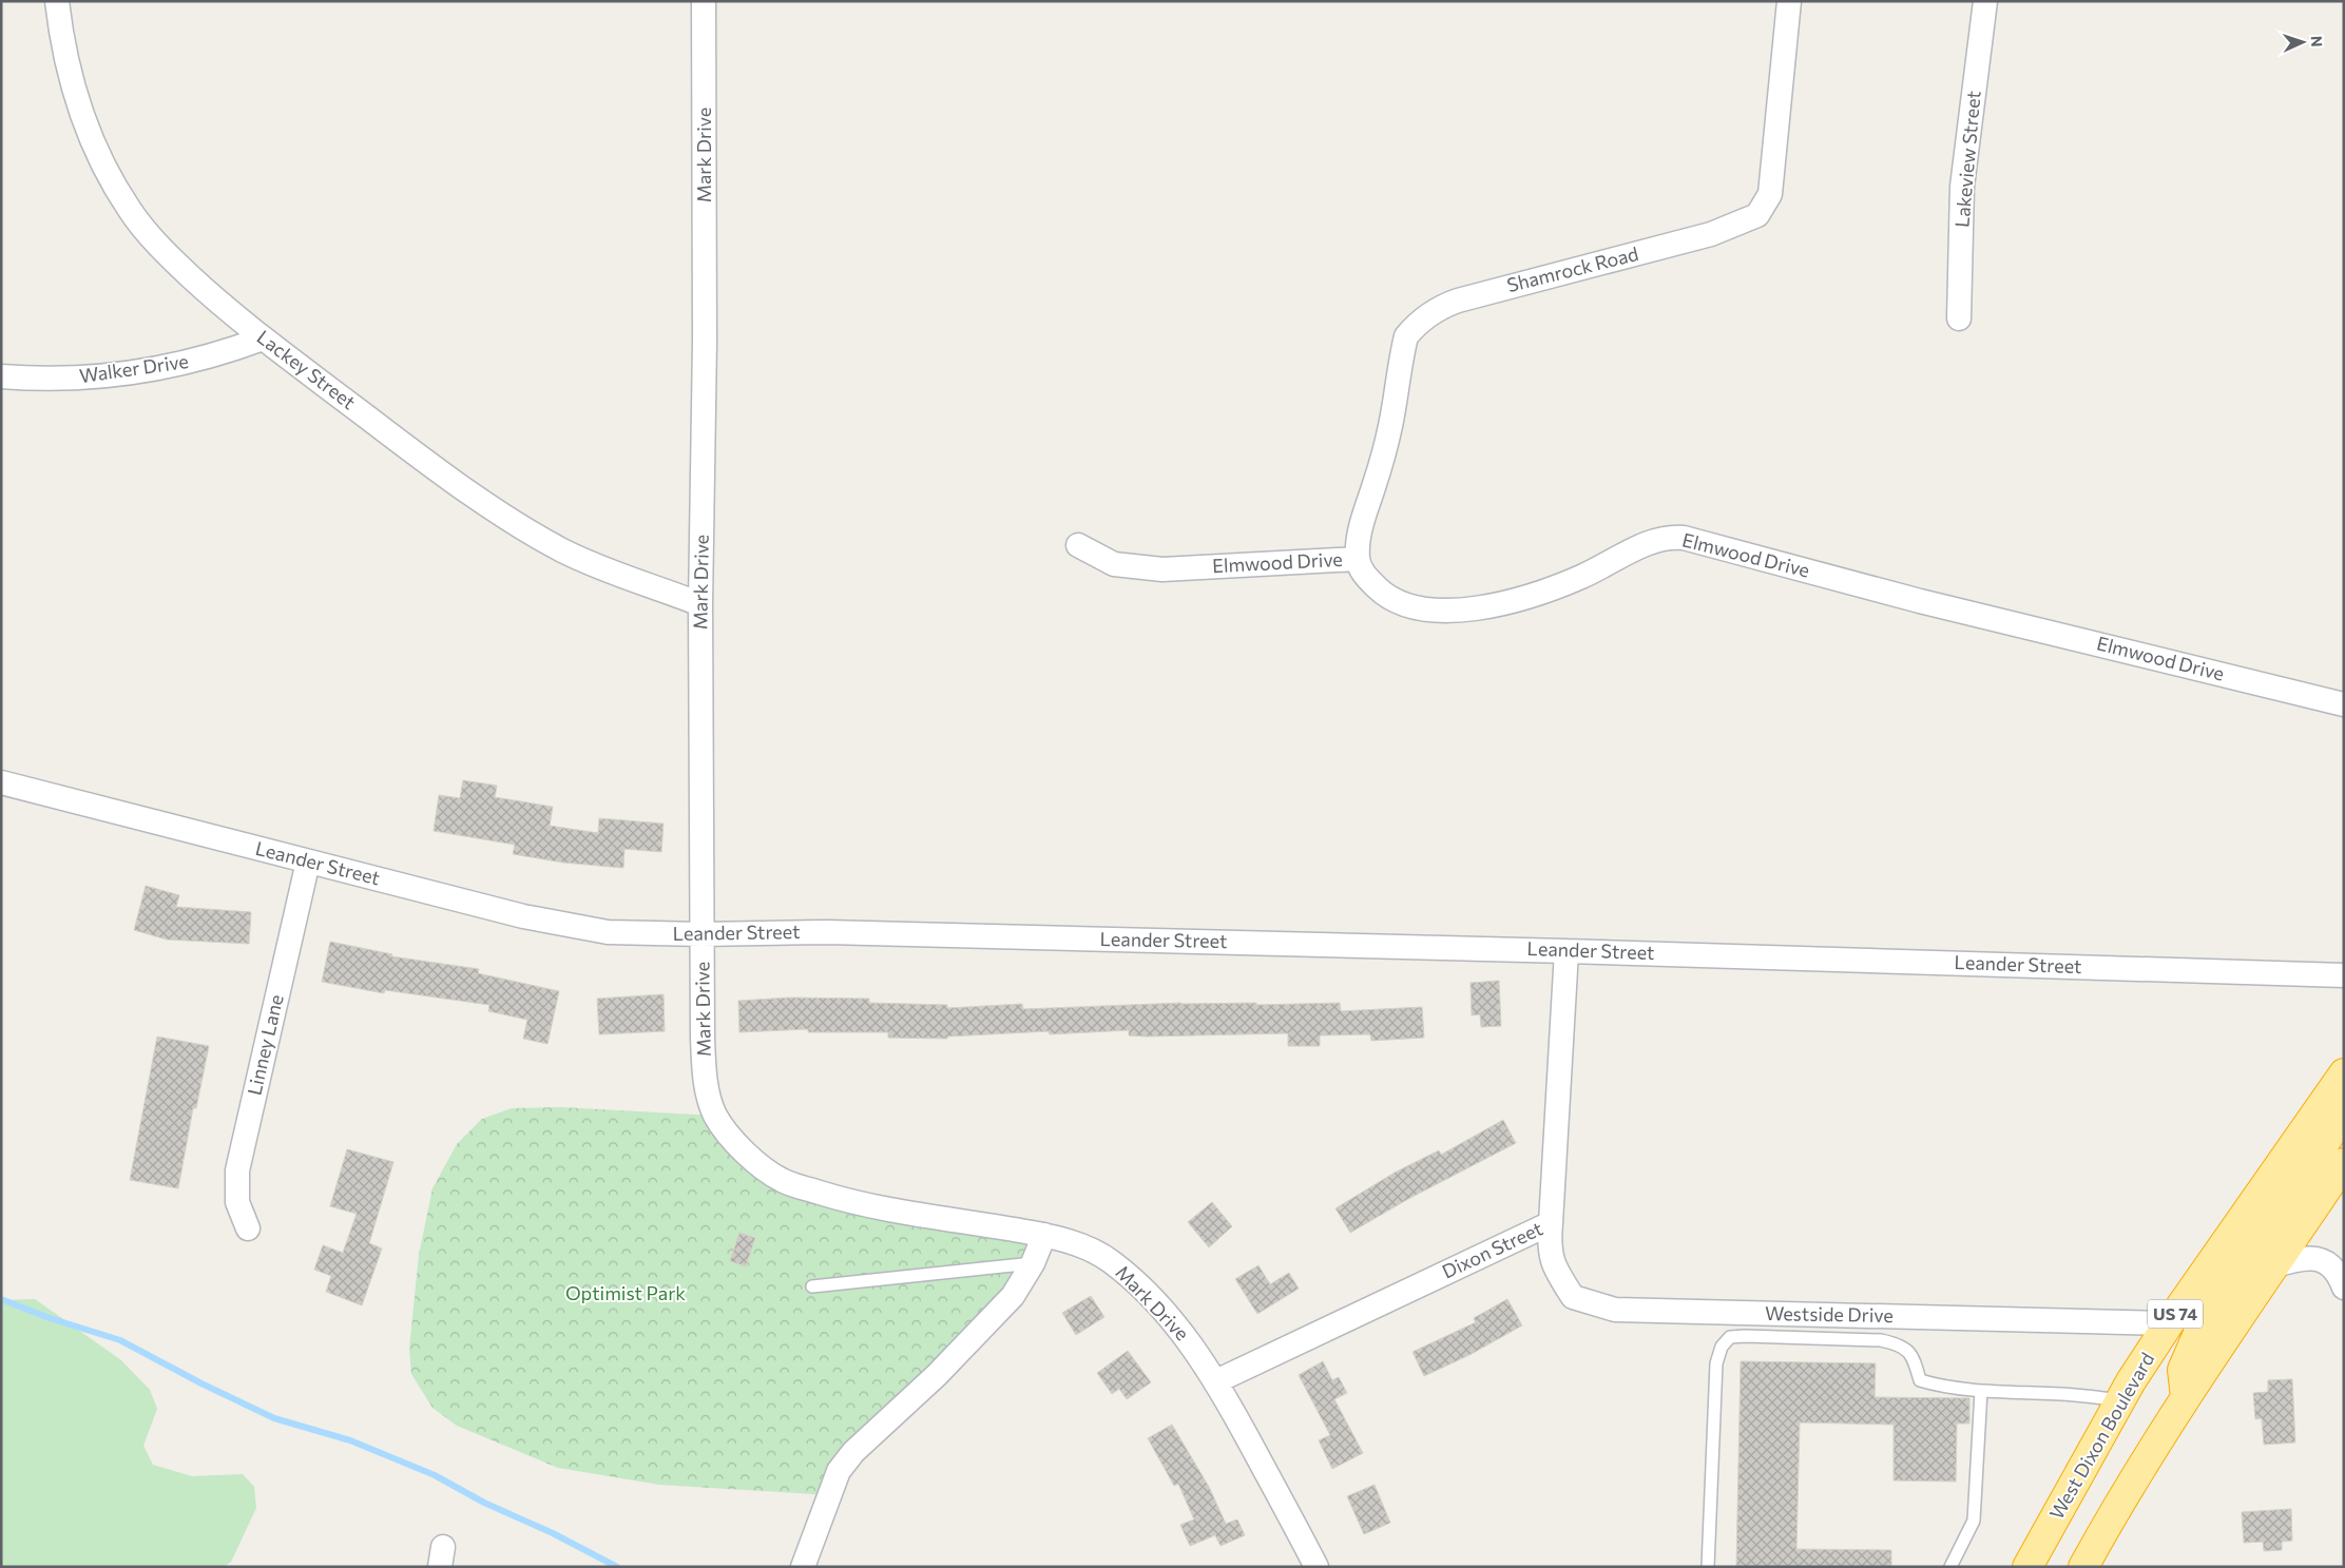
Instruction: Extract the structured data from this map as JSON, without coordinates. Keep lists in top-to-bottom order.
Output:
{
  "streets": {
    "highway": ["US 74", "West Dixon Boulevard"],
    "street": [
      "Mark Drive",
      "Lakeview Street",
      "Shamrock Road",
      "Walker Drive",
      "Lackey Street",
      "Elmwood Drive",
      "Leander Street",
      "Linney Lane",
      "Dixon Street",
      "Westside Drive"
    ]
  },
  "crossings": [
    ["Mark Drive", "Lackey Street"],
    ["Mark Drive", "Leander Street"],
    ["Mark Drive", "Dixon Street"],
    ["Shamrock Road", "Elmwood Drive"],
    ["Walker Drive", "Lackey Street"],
    ["Leander Street", "Linney Lane"],
    ["Leander Street", "Dixon Street"],
    ["Dixon Street", "Westside Drive"],
    ["Westside Drive", "West Dixon Boulevard"]
  ],
  "parks": ["Optimist Park"],
  "north": "right"
}
